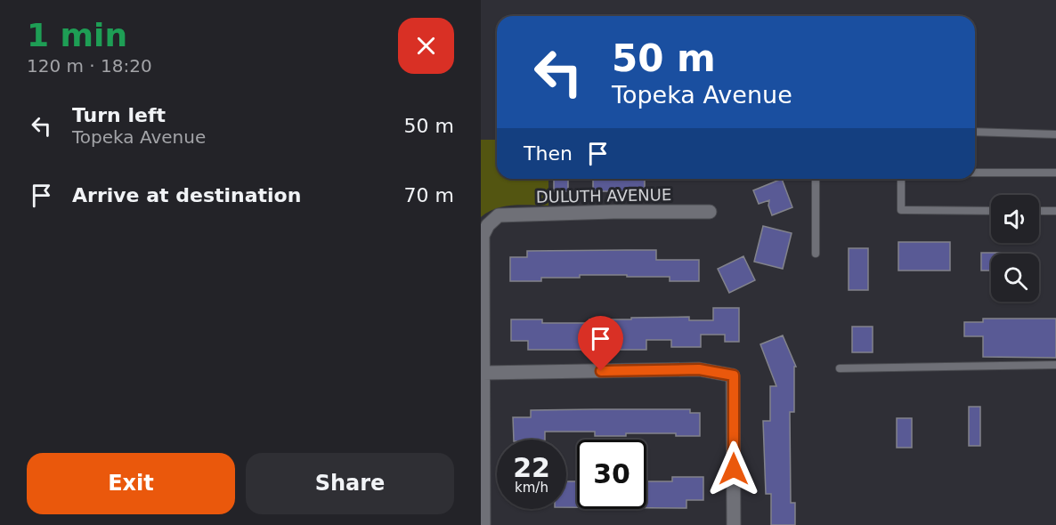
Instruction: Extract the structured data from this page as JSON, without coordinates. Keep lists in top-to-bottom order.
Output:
{
  "streets": {
    "street": ["DULUTH AVENUE"]
  },
  "page": {
    "heading": ["1 min", "120 m · 18:20"],
    "turn": ["50 m", "Topeka Avenue"],
    "list": [
      {
        "name": "Turn left",
        "note": "Topeka Avenue",
        "value": "50 m"
      },
      {
        "name": "Arrive at destination",
        "value": "70 m"
      }
    ],
    "then": "Then",
    "speed": "22 km/h",
    "limit": "30",
    "buttons": ["Exit", "Share"]
  }
}
